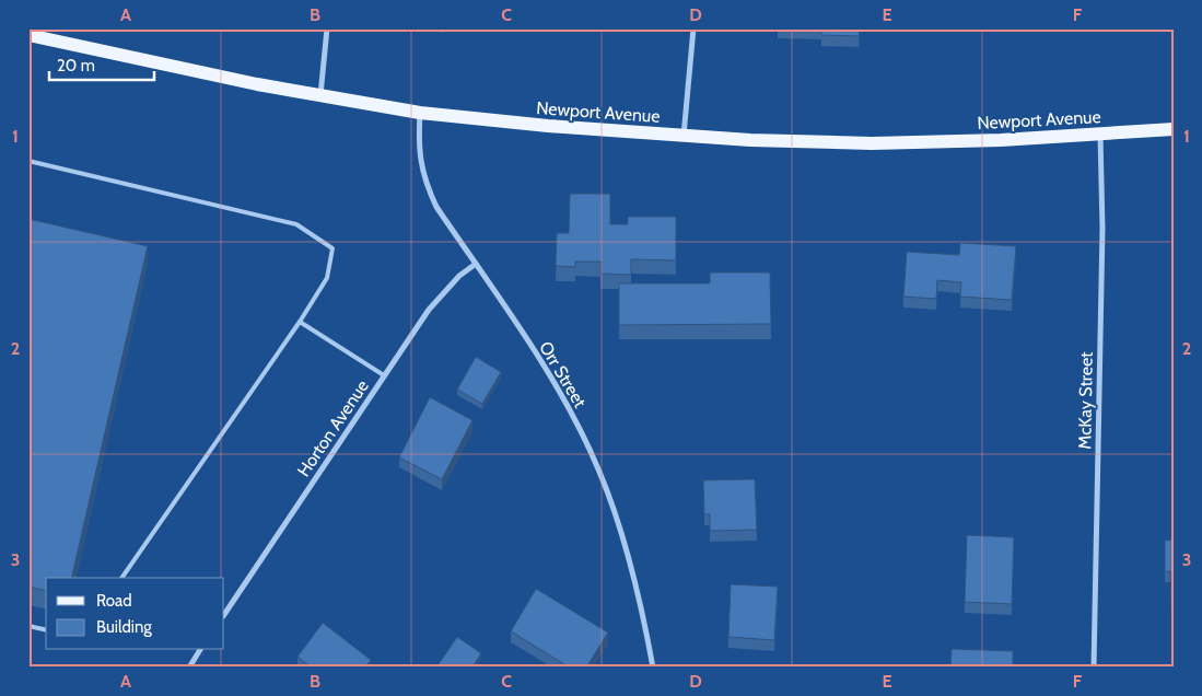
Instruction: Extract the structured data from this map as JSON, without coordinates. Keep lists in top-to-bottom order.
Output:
{
  "streets": {
    "main road": ["Newport Avenue"],
    "street": ["Orr Street", "McKay Street", "Horton Avenue"]
  },
  "crossings": [
    ["Newport Avenue", "Orr Street"],
    ["Newport Avenue", "McKay Street"],
    ["Orr Street", "Horton Avenue"]
  ],
  "legend": ["Road", "Building"],
  "scale_bar": "20 m",
  "grid": {
    "columns": [
      "A",
      "B",
      "C",
      "D",
      "E",
      "F"
    ],
    "rows": ["1", "2", "3"]
  }
}
